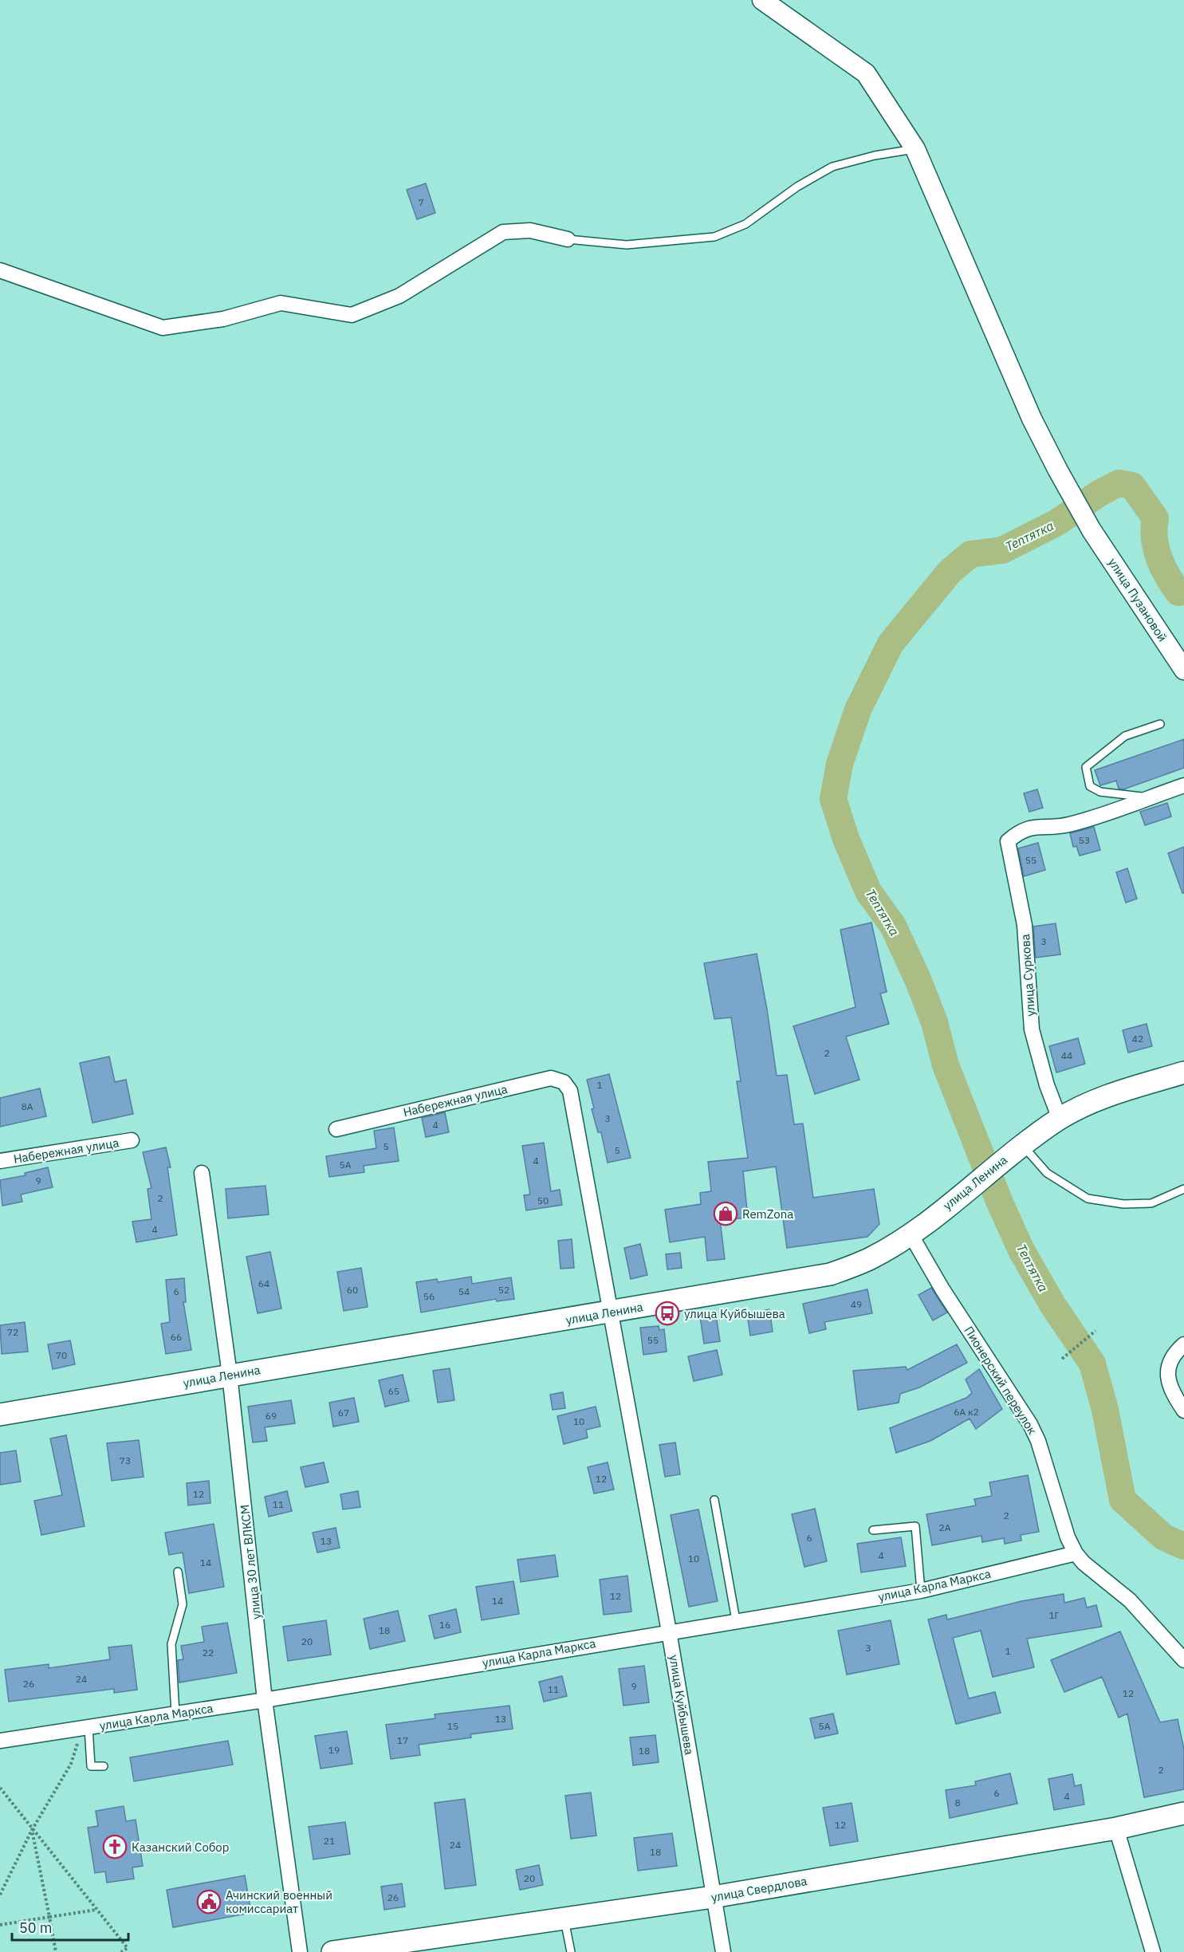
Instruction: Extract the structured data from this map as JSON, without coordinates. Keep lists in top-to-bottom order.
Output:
{
  "streets": {
    "main road": ["улица Ленина", "улица Свердлова"],
    "street": [
      "улица Пузановой",
      "улица Суркова",
      "Набережная улица",
      "Пионерский переулок",
      "улица 30 лет ВЛКСМ",
      "улица Карла Маркса",
      "улица Куйбышева"
    ]
  },
  "crossings": [
    ["улица Суркова", "улица Ленина"],
    ["Набережная улица", "улица Куйбышева"],
    ["улица Ленина", "Пионерский переулок"],
    ["улица Ленина", "улица 30 лет ВЛКСМ"],
    ["улица Ленина", "улица Куйбышева"],
    ["Пионерский переулок", "улица Карла Маркса"],
    ["улица 30 лет ВЛКСМ", "улица Карла Маркса"],
    ["улица Карла Маркса", "улица Куйбышева"],
    ["улица Куйбышева", "улица Свердлова"]
  ],
  "water": ["Тептятка"],
  "places": {
    "shop": ["RemZona"],
    "bus stop": ["улица Куйбышева"],
    "church": ["Казанский Собор"],
    "public building": ["Ачинский военный комиссариат"]
  },
  "house_numbers": [
    "7",
    "53",
    "55",
    "3",
    "42",
    "2",
    "44",
    "1",
    "8А",
    "3",
    "4",
    "5",
    "5",
    "4",
    "5А",
    "9",
    "2",
    "50",
    "4",
    "64",
    "60",
    "52",
    "6",
    "54",
    "56",
    "49",
    "72",
    "66",
    "55",
    "70",
    "65",
    "6А к2",
    "67",
    "69",
    "10",
    "73",
    "12",
    "12",
    "11",
    "2",
    "2А",
    "6",
    "13",
    "4",
    "10",
    "14",
    "12",
    "14",
    "1Г",
    "16",
    "18",
    "20",
    "3",
    "1",
    "22",
    "24",
    "26",
    "9",
    "11",
    "12",
    "13",
    "15",
    "5А",
    "17",
    "19",
    "18",
    "2",
    "6",
    "4",
    "8",
    "12",
    "21",
    "24",
    "18",
    "20",
    "26"
  ],
  "scale_bar": "50 m"
}
